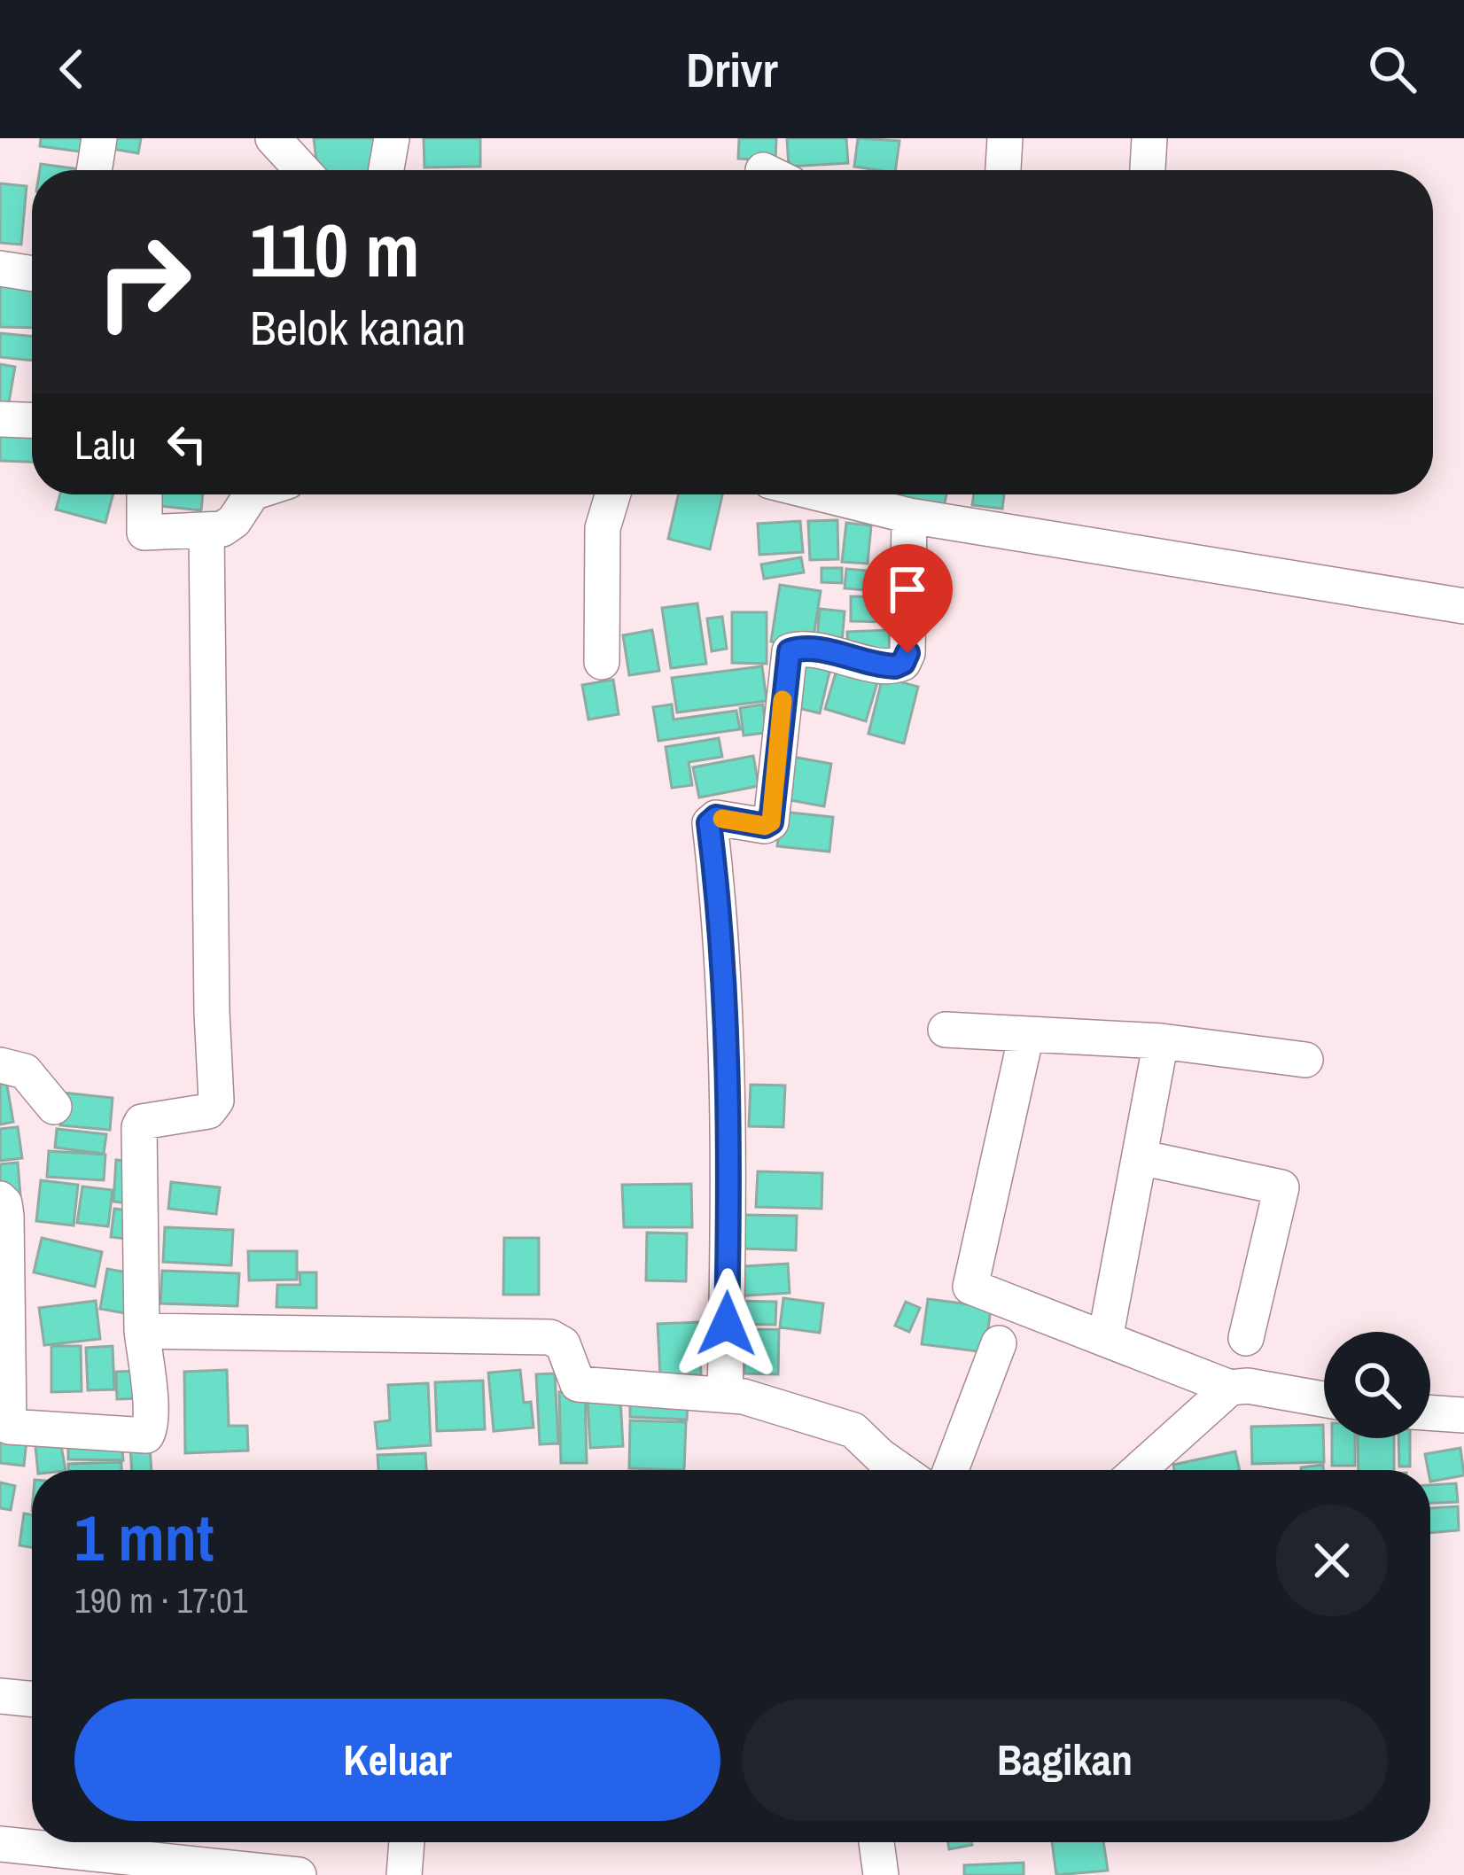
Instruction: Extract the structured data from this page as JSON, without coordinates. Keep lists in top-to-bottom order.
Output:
{
  "page": {
    "header": "Drivr",
    "turn": ["110 m", "Belok kanan"],
    "then": "Lalu",
    "heading": ["1 mnt", "190 m · 17:01"],
    "buttons": ["Keluar", "Bagikan"]
  }
}
